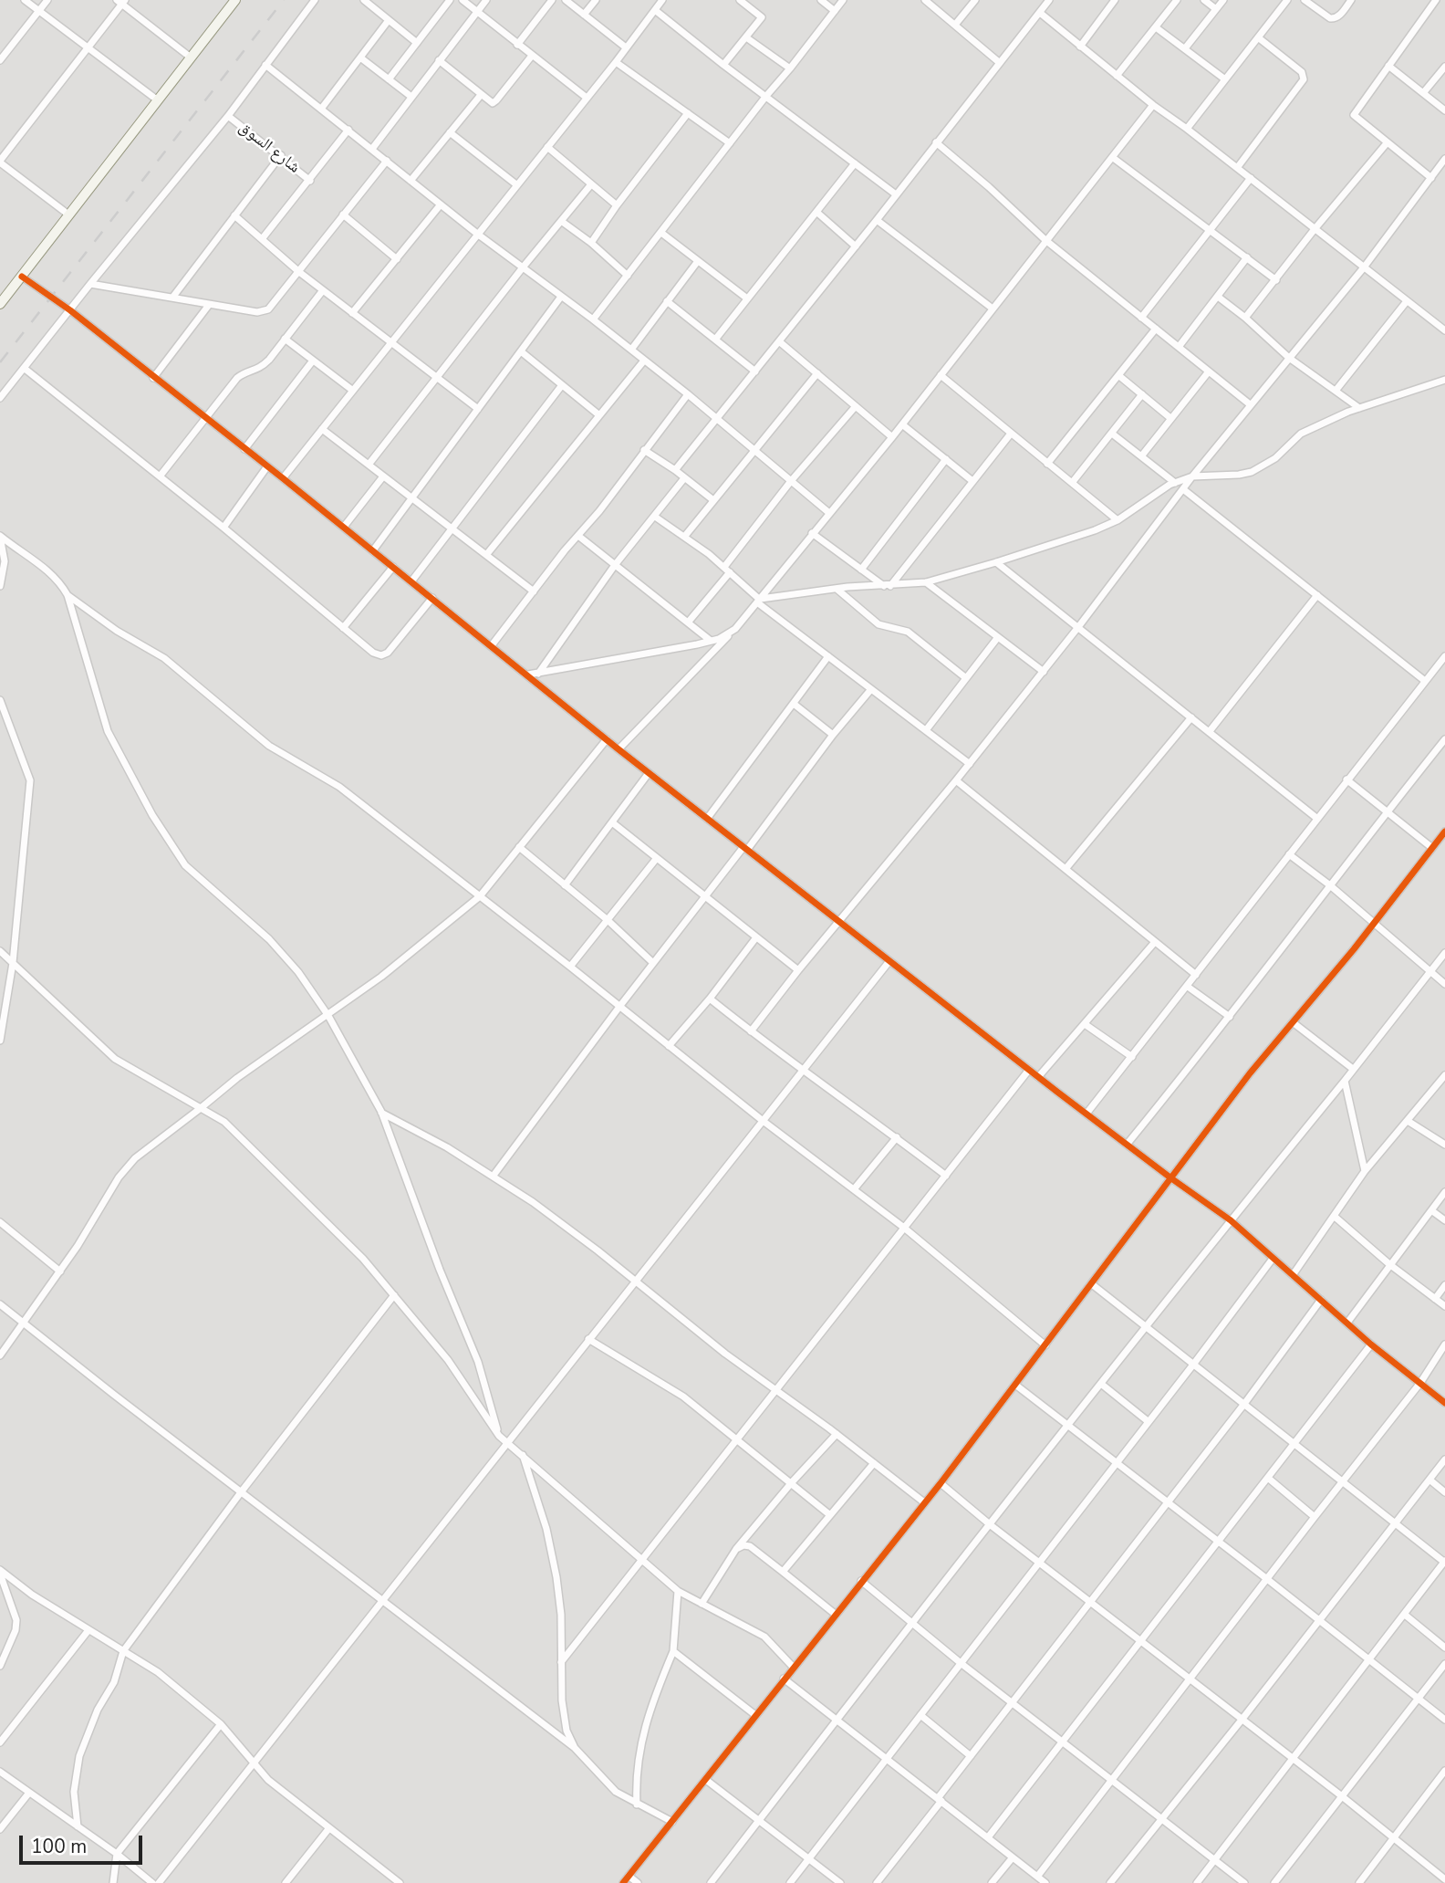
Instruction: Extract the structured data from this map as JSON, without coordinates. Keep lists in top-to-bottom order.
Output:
{
  "streets": {
    "street": ["شارع السوق"]
  },
  "scale_bar": "100 m"
}
